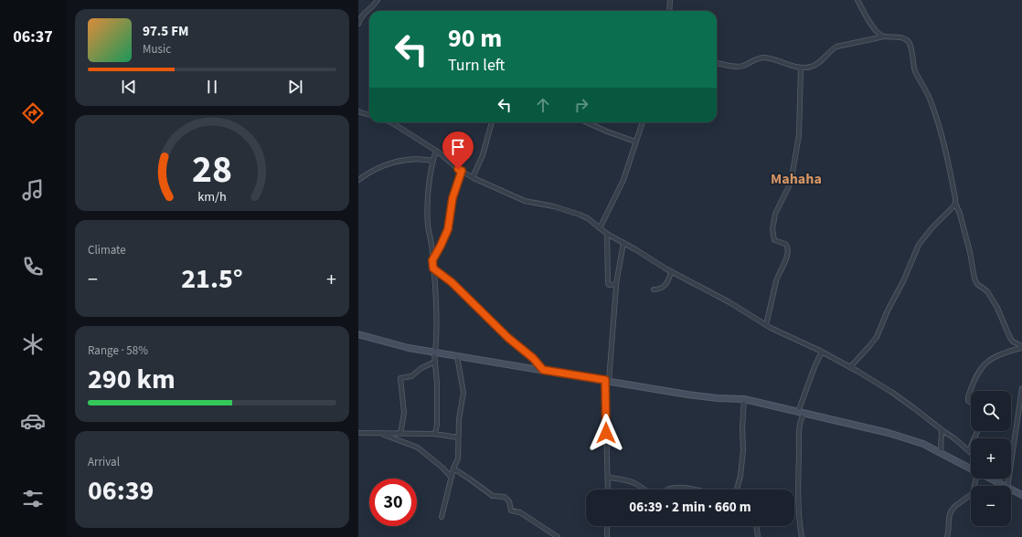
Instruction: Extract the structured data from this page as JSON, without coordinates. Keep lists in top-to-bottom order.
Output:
{
  "districts": ["Mahaha"],
  "page": {
    "tabs": "06:37",
    "turn": ["90 m", "Turn left"],
    "song": ["97.5 FM", "Music"],
    "tile": [
      "Climate",
      ["Range · 58%", "290 km"],
      ["Arrival", "06:39"]
    ],
    "heat": ["−", "21.5°", "+"],
    "map_buttons": ["+", "−"],
    "limit": "30",
    "trip": "06:39 · 2 min · 660 m",
    "gauge": ["28", "km/h"]
  }
}
